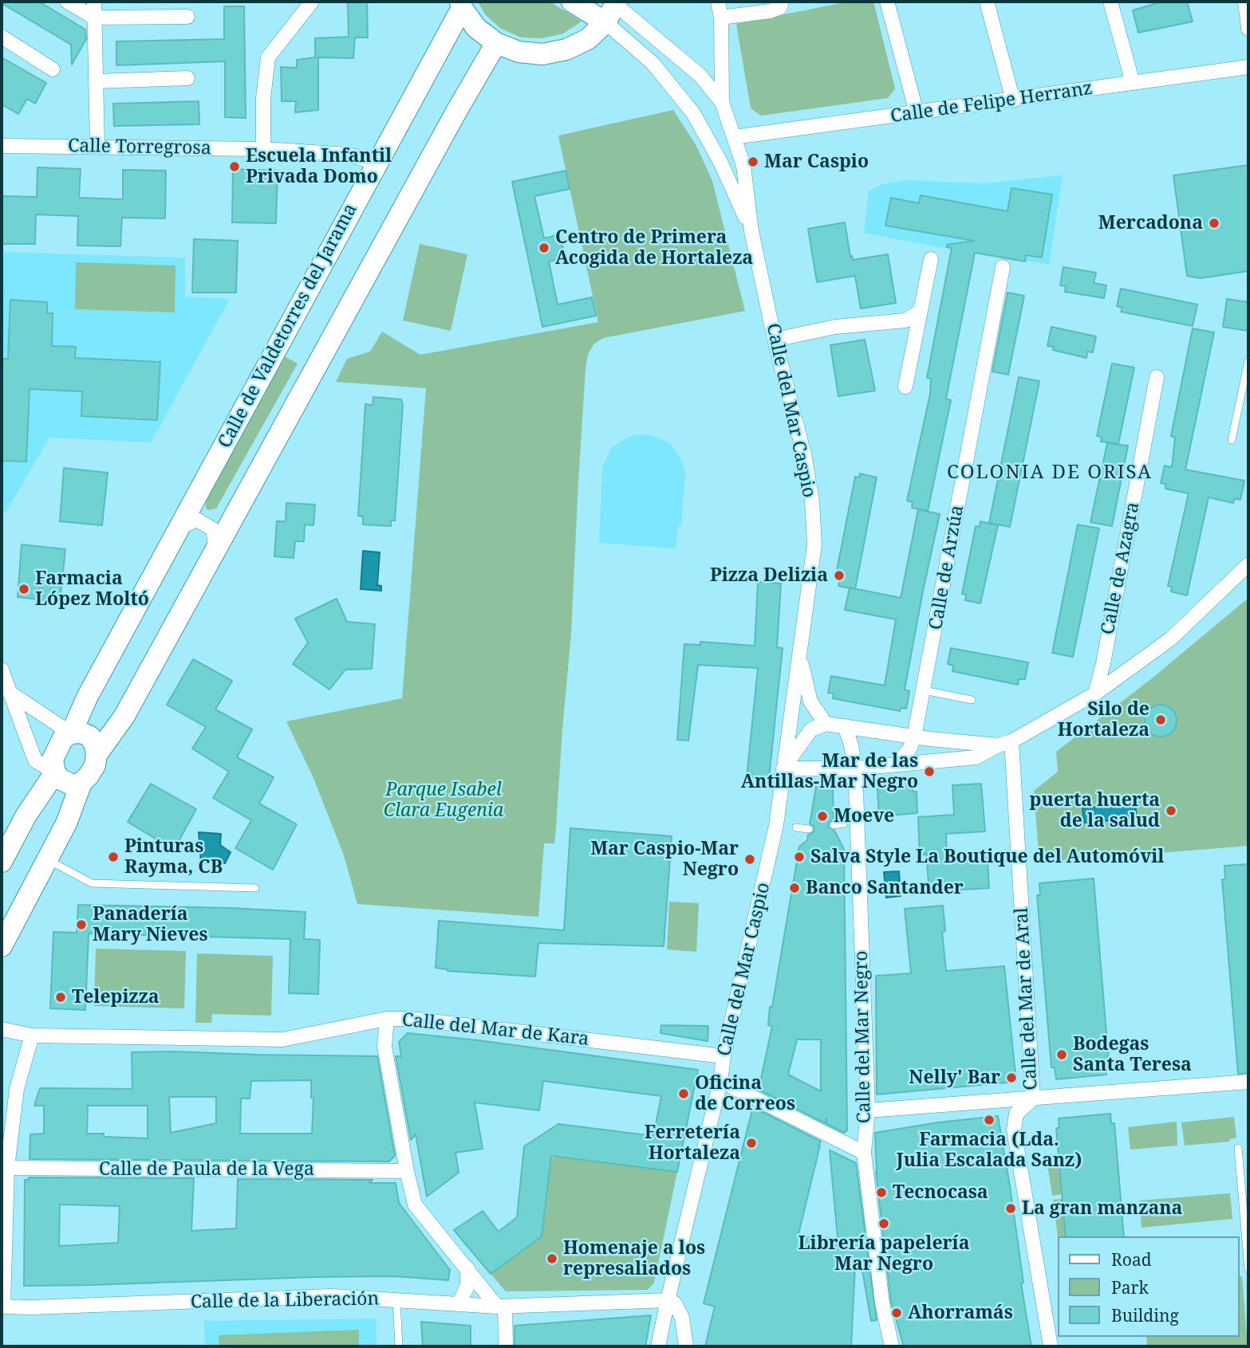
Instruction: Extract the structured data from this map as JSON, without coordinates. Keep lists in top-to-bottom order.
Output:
{
  "streets": {
    "street": [
      "Calle de Felipe Herranz",
      "Calle Torregrosa",
      "Calle de Valdetorres del Jarama",
      "Calle del Mar Caspio",
      "Calle de Arzúa",
      "Calle de Azagra",
      "Calle del Mar de Aral",
      "Calle del Mar de Kara",
      "Calle del Mar Negro",
      "Calle de Paula de la Vega",
      "Calle de la Liberación"
    ]
  },
  "crossings": [
    ["Calle de Felipe Herranz", "Calle del Mar Caspio"],
    ["Calle Torregrosa", "Calle de Valdetorres del Jarama"],
    ["Calle del Mar Caspio", "Calle del Mar de Kara"],
    ["Calle del Mar Caspio", "Calle de la Liberación"]
  ],
  "districts": ["COLONIA DE ORISA"],
  "parks": ["Parque Isabel Clara Eugenia"],
  "places": [
    "Mar Caspio",
    "Escuela Infantil Privada Domo",
    "Mercadona",
    "Centro de Primera Acogida de Hortaleza",
    "Pizza Delizia",
    "Farmacia López Moltó",
    "Silo de Hortaleza",
    "Mar de las Antillas-Mar Negro",
    "puerta huerta de la salud",
    "Moeve",
    "Pinturas Rayma, CB",
    "Salva Style La Boutique del Automóvil",
    "Mar Caspio-Mar Negro",
    "Banco Santander",
    "Panadería Mary Nieves",
    "Telepizza",
    "Bodegas Santa Teresa",
    "Nelly' Bar",
    "Oficina de Correos",
    "Farmacia (Lda. Julia Escalada Sanz)",
    "Ferretería Hortaleza",
    "Tecnocasa",
    "La gran manzana",
    "Librería papelería Mar Negro",
    "Homenaje a los represaliados",
    "Ahorramás"
  ],
  "legend": ["Road", "Park", "Building"]
}
